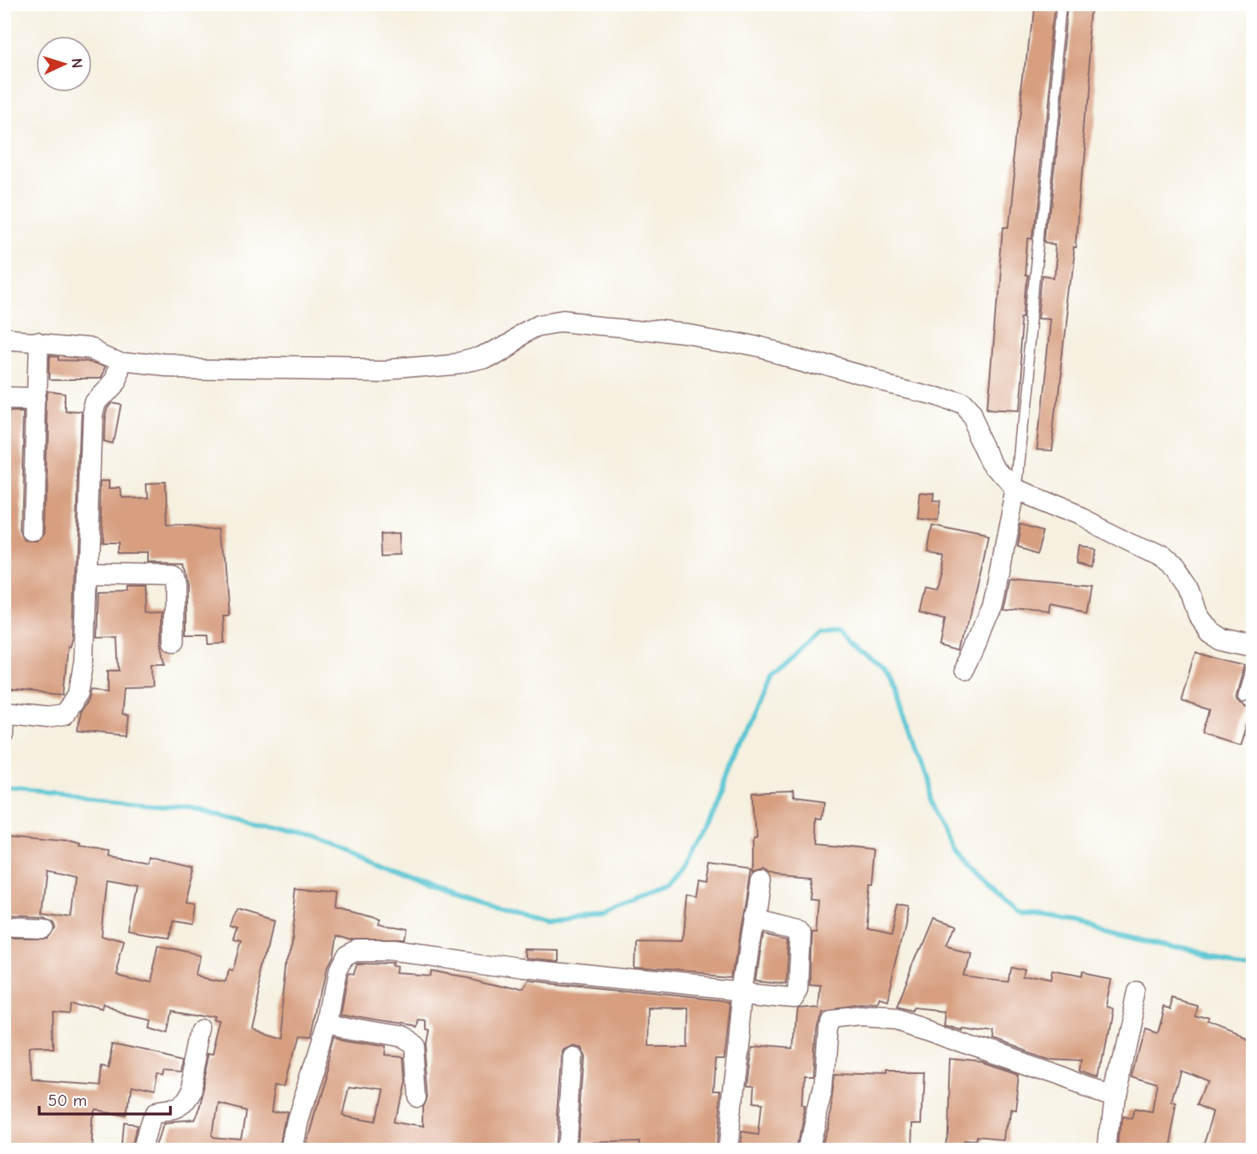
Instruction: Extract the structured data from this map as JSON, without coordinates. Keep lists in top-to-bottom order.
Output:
{
  "scale_bar": "50 m",
  "north": "right"
}
